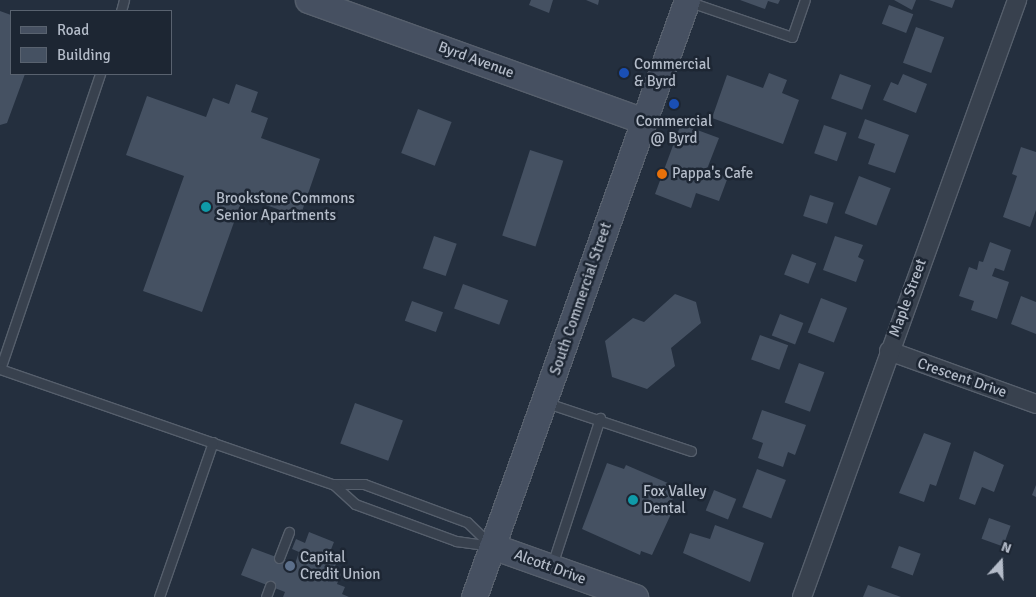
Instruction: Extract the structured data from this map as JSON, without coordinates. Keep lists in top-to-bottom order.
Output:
{
  "streets": {
    "main road": ["Byrd Avenue", "South Commercial Street", "Alcott Drive"],
    "street": ["Maple Street", "Crescent Drive"]
  },
  "crossings": [
    ["Byrd Avenue", "South Commercial Street"],
    ["Maple Street", "Crescent Drive"],
    ["South Commercial Street", "Alcott Drive"]
  ],
  "places": [
    "Commercial & Byrd",
    "Commercial @ Byrd",
    "Pappa's Cafe",
    "Brookstone Commons Senior Apartments",
    "Fox Valley Dental",
    "Capital Credit Union"
  ],
  "legend": ["Road", "Building"],
  "north": "top"
}
